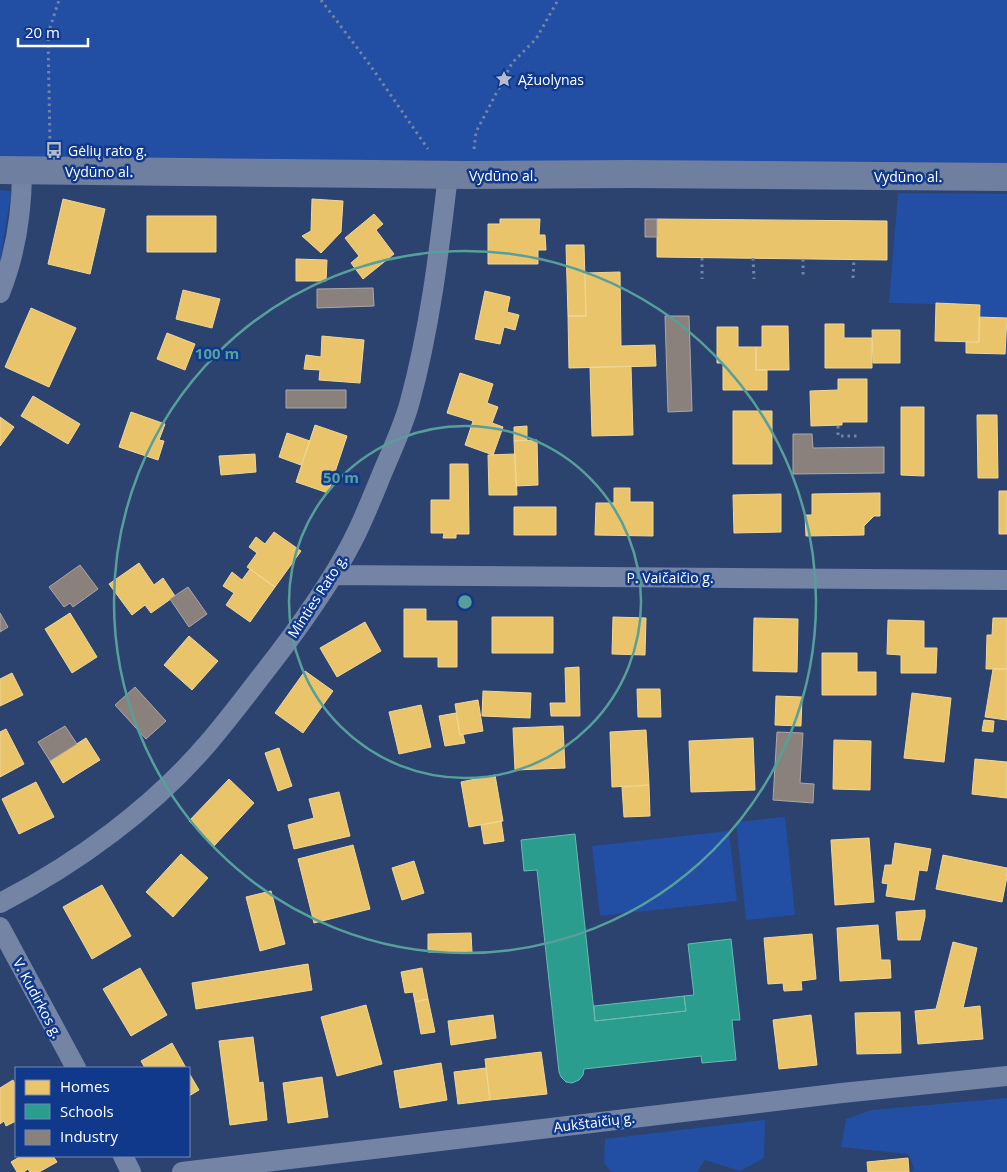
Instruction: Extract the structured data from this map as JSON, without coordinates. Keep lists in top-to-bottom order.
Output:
{
  "streets": {
    "street": [
      "Vydūno al.",
      "P. Vaičaičio g.",
      "Minties Rato g.",
      "V. Kudirkos g.",
      "Aukštaičių g."
    ]
  },
  "crossings": [
    ["Vydūno al.", "Minties Rato g."],
    ["P. Vaičaičio g.", "Minties Rato g."]
  ],
  "places": {
    "place": ["Ąžuolynas"],
    "bus stop": ["Gėlių rato g."]
  },
  "legend": ["Homes", "Schools", "Industry"],
  "scale_bar": "20 m",
  "rings": ["100 m", "50 m"]
}
